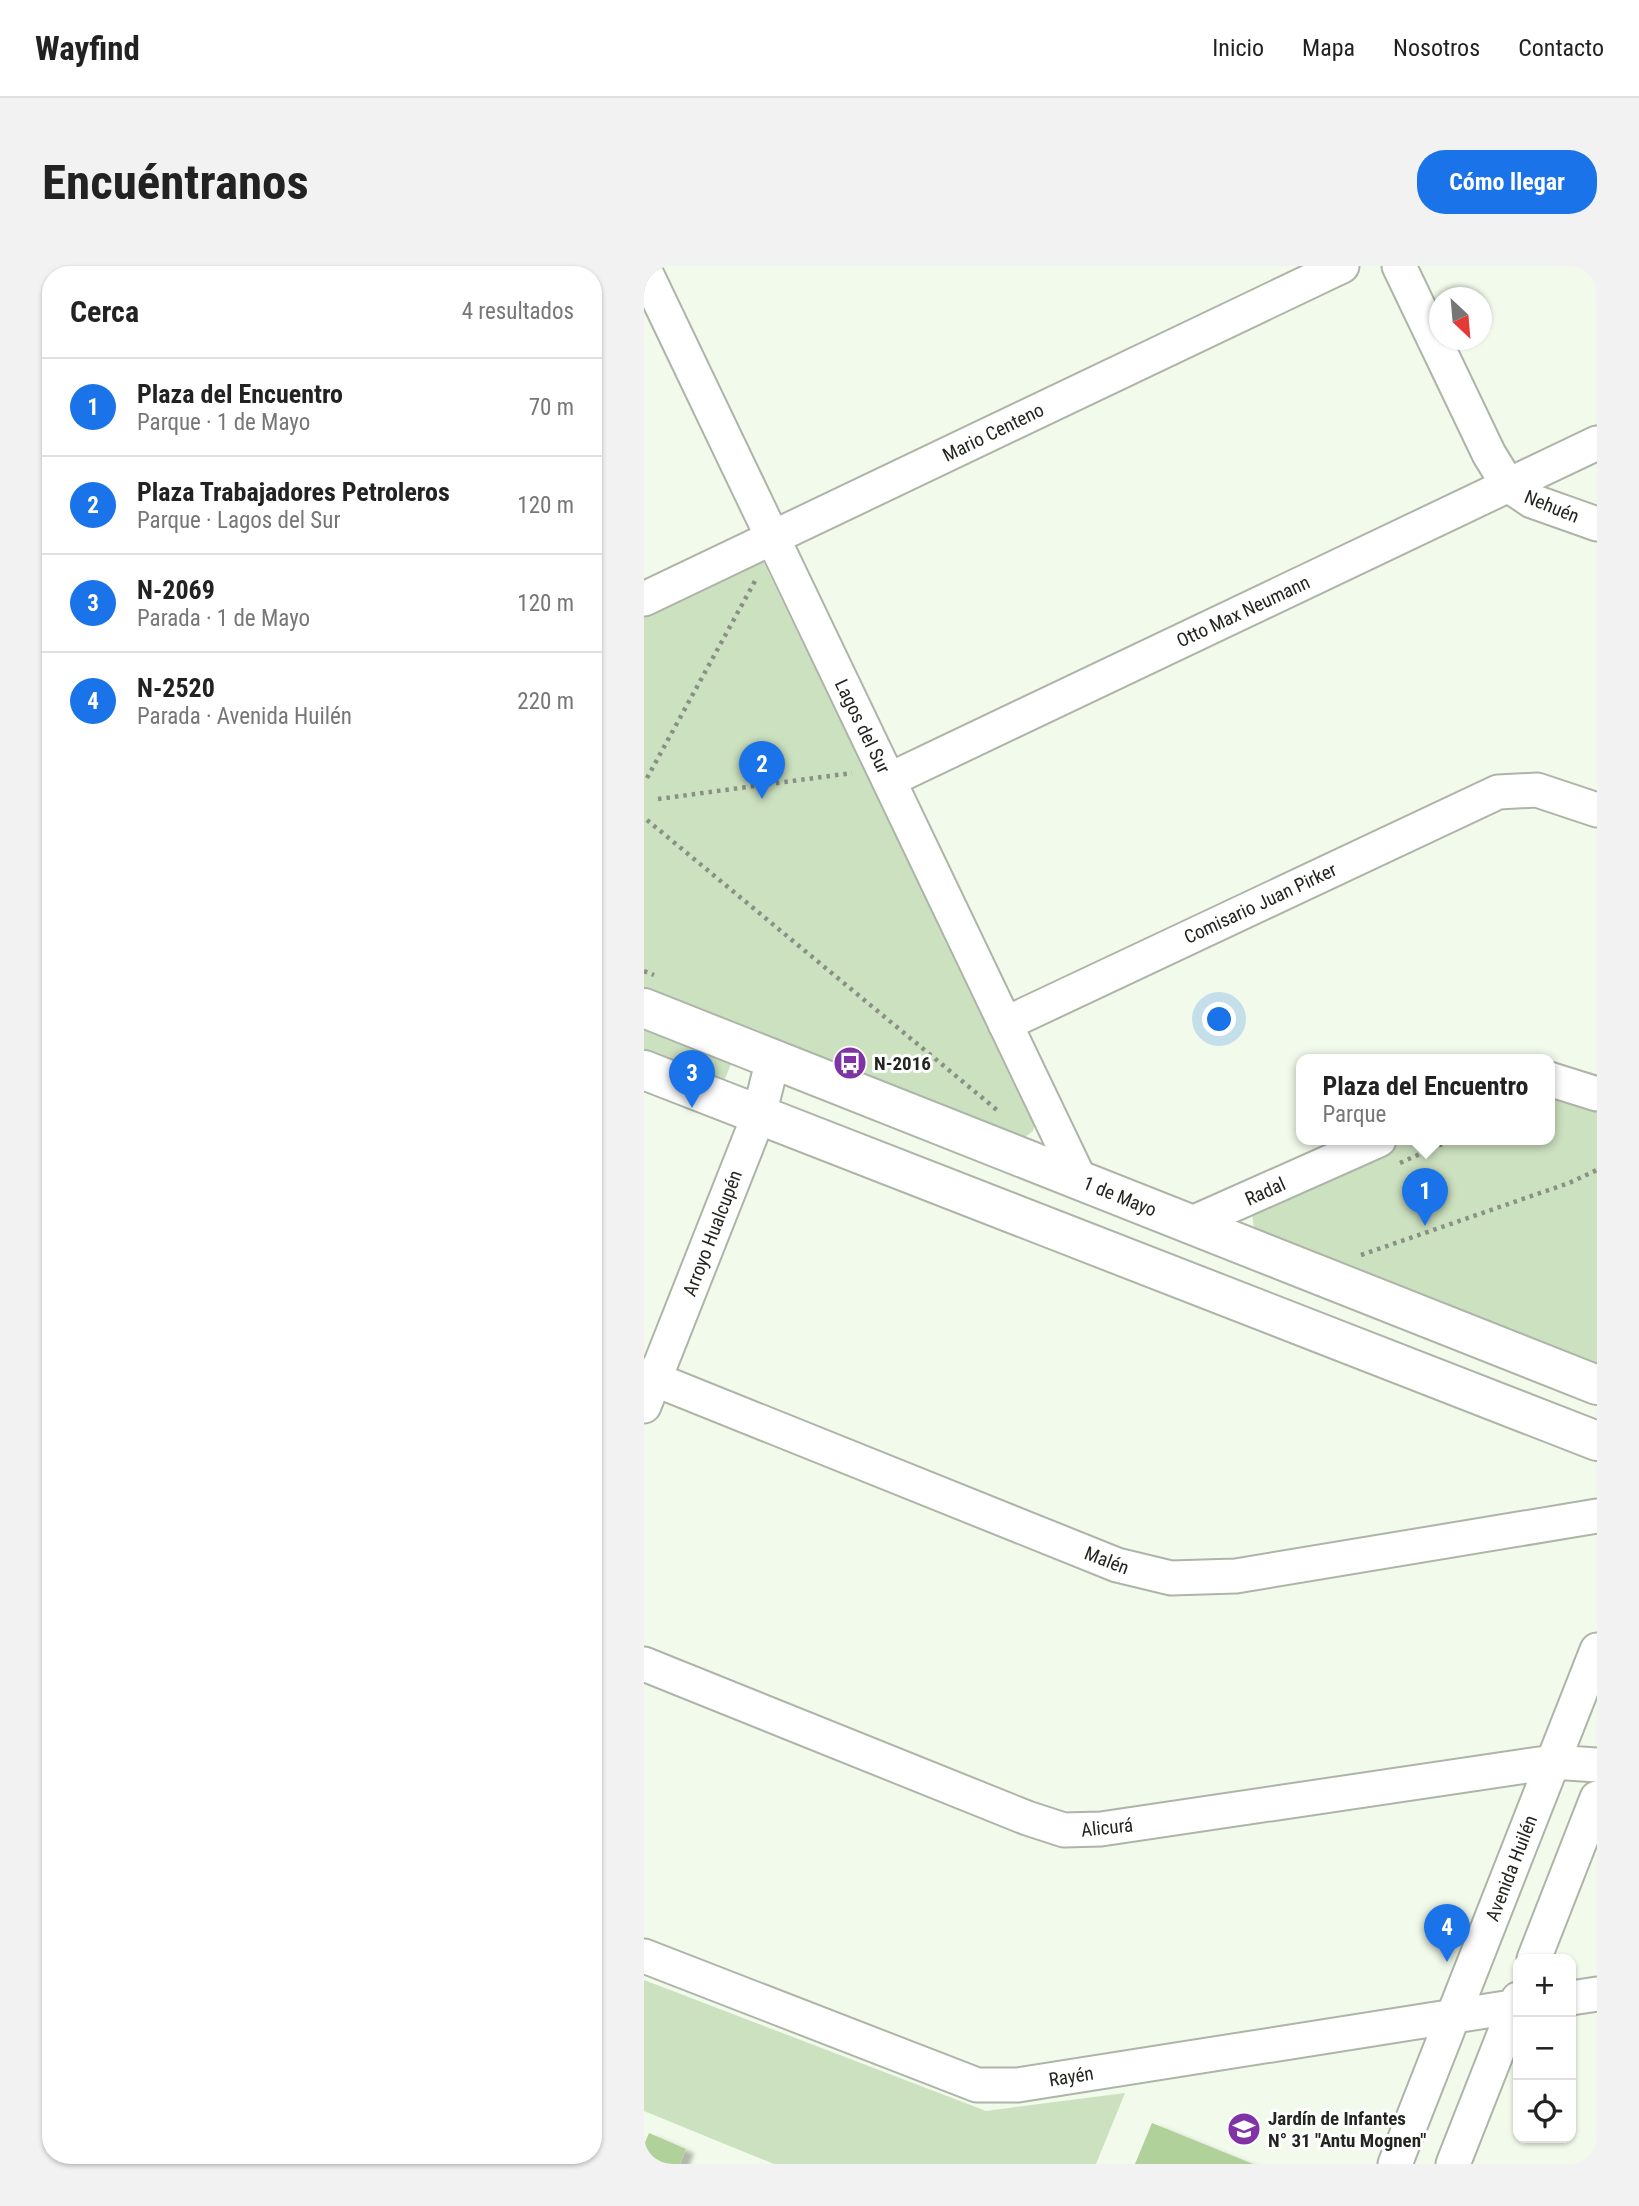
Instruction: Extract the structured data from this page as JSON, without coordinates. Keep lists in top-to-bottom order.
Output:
{
  "streets": {
    "main road": ["1 de Mayo"],
    "street": [
      "Mario Centeno",
      "Nehuén",
      "Otto Max Neumann",
      "Lagos del Sur",
      "Comisario Juan Pirker",
      "Radal",
      "Arroyo Hualcupén",
      "Malén",
      "Alicurá",
      "Avenida Huilén",
      "Rayén"
    ]
  },
  "crossings": [
    ["Mario Centeno", "Lagos del Sur"],
    ["Nehuén", "Otto Max Neumann"],
    ["Otto Max Neumann", "Lagos del Sur"],
    ["Lagos del Sur", "Comisario Juan Pirker"],
    ["Lagos del Sur", "1 de Mayo"],
    ["Radal", "1 de Mayo"],
    ["1 de Mayo", "Arroyo Hualcupén"],
    ["Arroyo Hualcupén", "Malén"],
    ["Alicurá", "Avenida Huilén"],
    ["Avenida Huilén", "Rayén"]
  ],
  "places": {
    "bus stop": ["N-2016"],
    "school or university": ["Jardín de Infantes N° 31 \"Antu Mognen\""]
  },
  "north": "bottom right",
  "page": {
    "header": "Wayfind",
    "nav": [
      "Inicio",
      "Mapa",
      "Nosotros",
      "Contacto"
    ],
    "buttons": "Cómo llegar",
    "title": "Encuéntranos",
    "heading": ["Cerca", "4 resultados"],
    "list": [
      {
        "mark": "1",
        "name": "Plaza del Encuentro",
        "note": "Parque · 1 de Mayo",
        "value": "70 m"
      },
      {
        "mark": "2",
        "name": "Plaza Trabajadores Petroleros",
        "note": "Parque · Lagos del Sur",
        "value": "120 m"
      },
      {
        "mark": "3",
        "name": "N-2069",
        "note": "Parada · 1 de Mayo",
        "value": "120 m"
      },
      {
        "mark": "4",
        "name": "N-2520",
        "note": "Parada · Avenida Huilén",
        "value": "220 m"
      }
    ],
    "pins": [
      "2",
      "3",
      "1",
      "4"
    ],
    "popup": ["Plaza del Encuentro", "Parque"],
    "map_buttons": ["+", "−"]
  }
}
